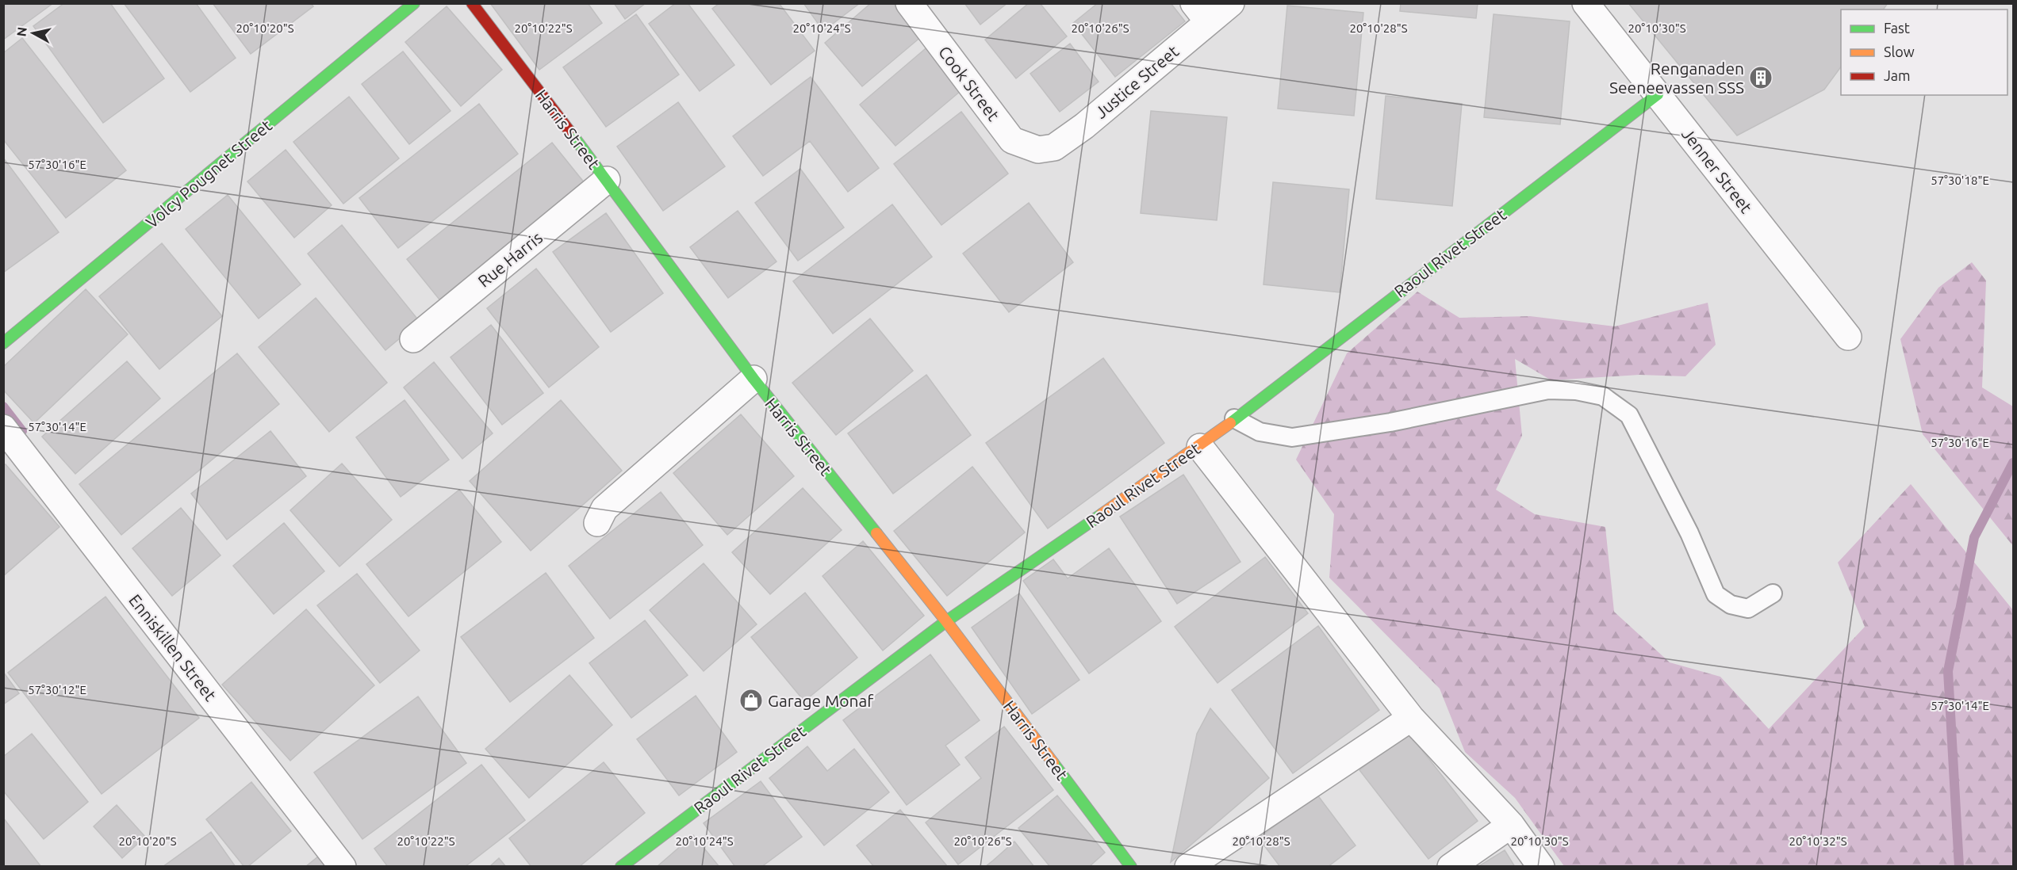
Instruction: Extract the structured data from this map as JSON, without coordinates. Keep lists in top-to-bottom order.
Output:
{
  "streets": {
    "street": [
      "Justice Street",
      "Cook Street",
      "Harris Street",
      "Jenner Street",
      "Volcy Pougnet Street",
      "Raoul Rivet Street",
      "Rue Harris",
      "Enniskillen Street"
    ]
  },
  "crossings": [
    ["Justice Street", "Cook Street"],
    ["Harris Street", "Raoul Rivet Street"],
    ["Harris Street", "Rue Harris"],
    ["Jenner Street", "Raoul Rivet Street"]
  ],
  "places": {
    "building": ["Renganaden Seeneevassen SSS"],
    "shop": ["Garage Monaf"]
  },
  "legend": ["Fast", "Slow", "Jam"],
  "north": "left",
  "coordinates": [
    "20°10'20\"S",
    "20°10'22\"S",
    "20°10'24\"S",
    "20°10'26\"S",
    "20°10'28\"S",
    "20°10'30\"S",
    "57°30'16\"E",
    "57°30'18\"E",
    "57°30'14\"E",
    "57°30'12\"E",
    "20°10'32\"S"
  ]
}
